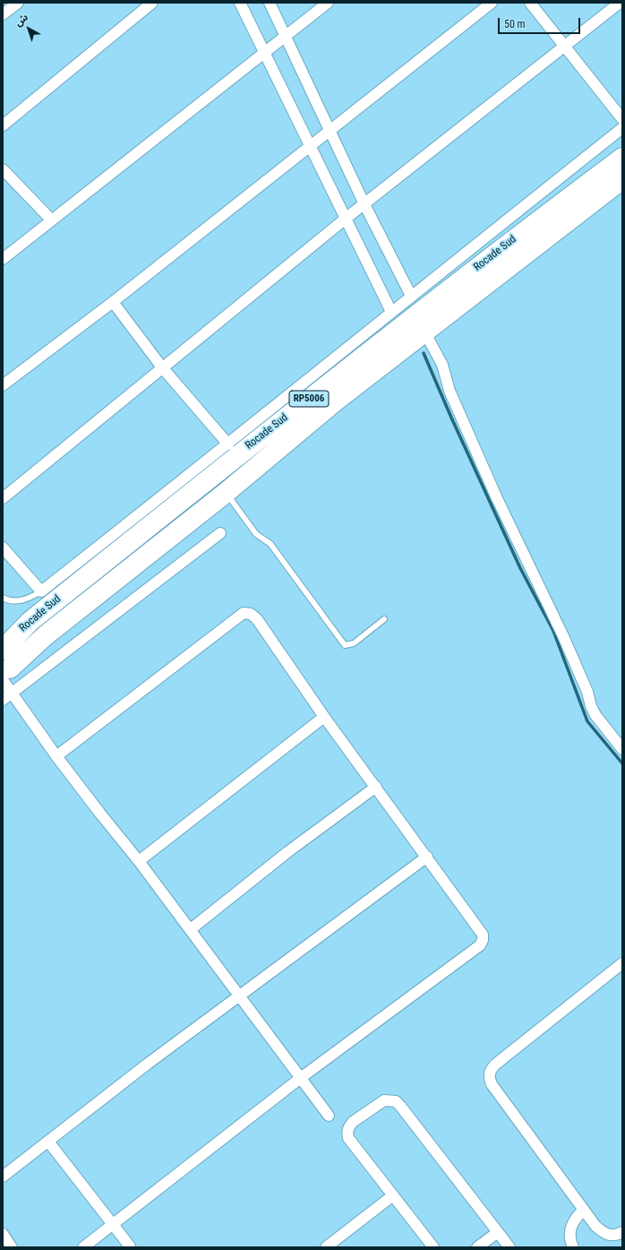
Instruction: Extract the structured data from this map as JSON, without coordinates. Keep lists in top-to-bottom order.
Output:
{
  "streets": {
    "highway": ["Rocade Sud", "RP5006"]
  },
  "scale_bar": "50 m",
  "north": "top left"
}
